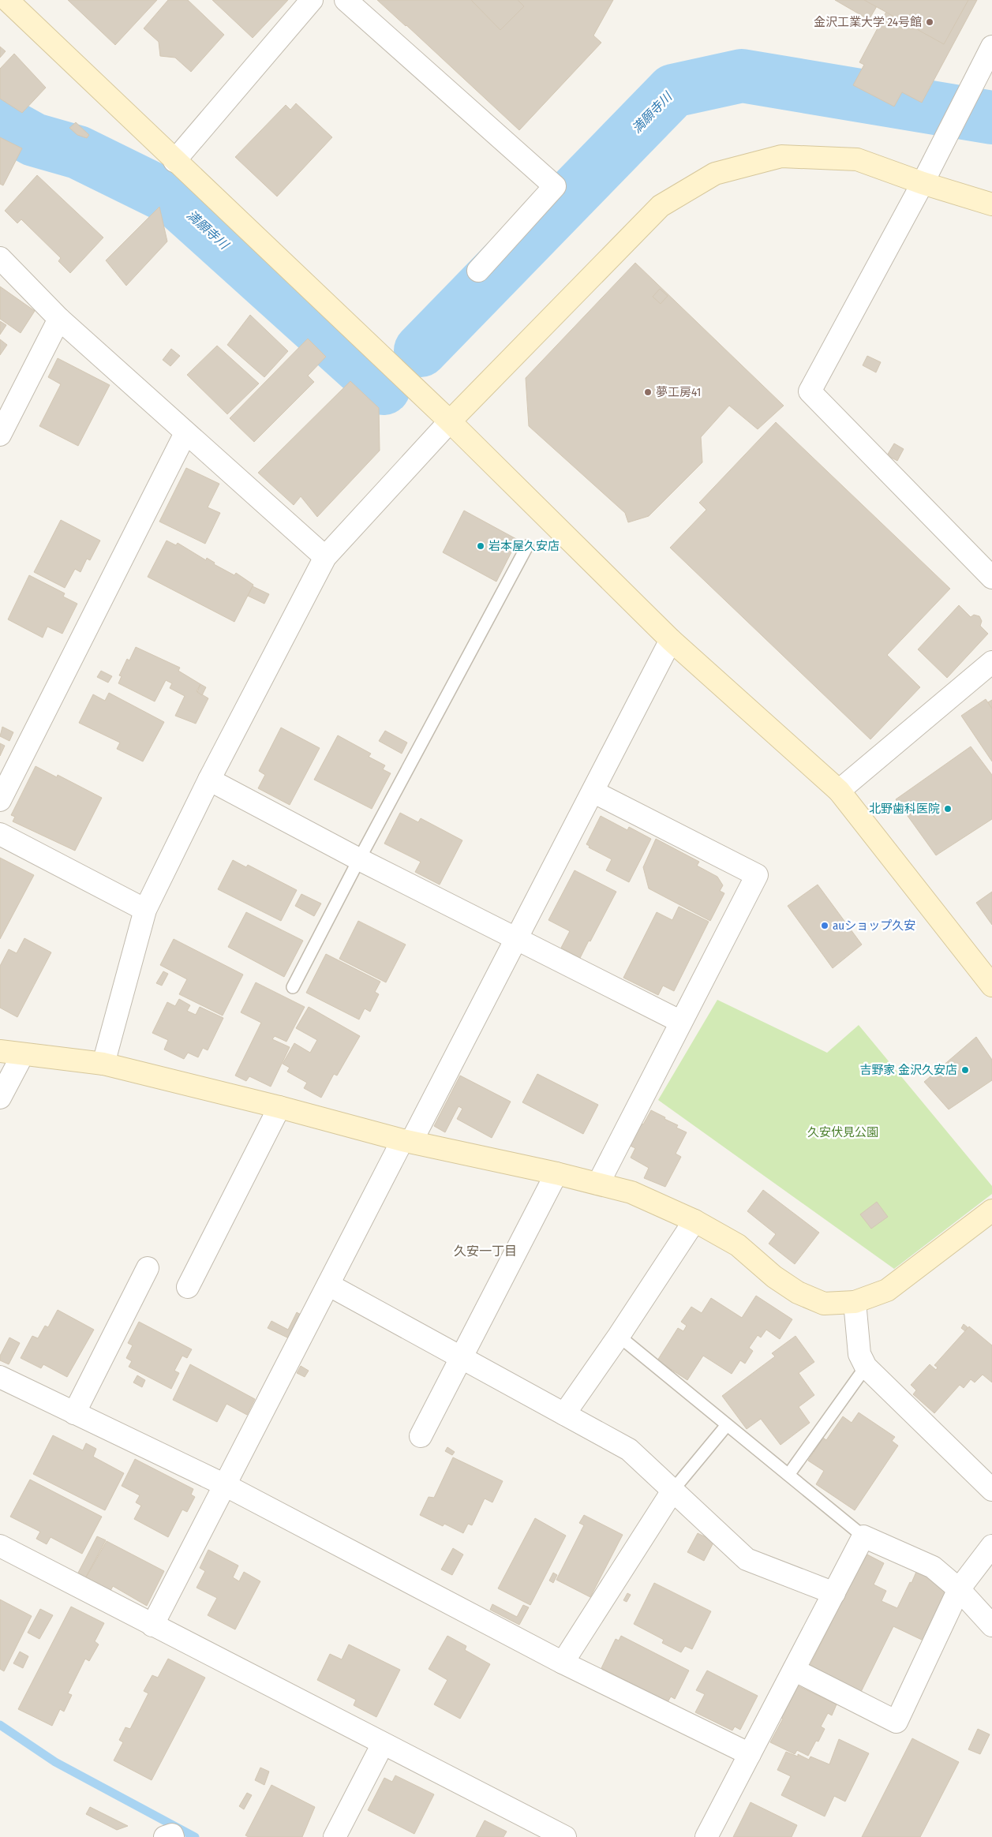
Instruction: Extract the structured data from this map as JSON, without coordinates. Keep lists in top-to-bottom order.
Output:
{
  "districts": ["久安一丁目"],
  "water": ["満願寺川"],
  "parks": ["久安伏見公園"],
  "places": [
    "金沢工業大学 24号館",
    "夢工房41",
    "岩本屋久安店",
    "北野歯科医院",
    "auショップ久安",
    "吉野家 金沢久安店"
  ]
}
